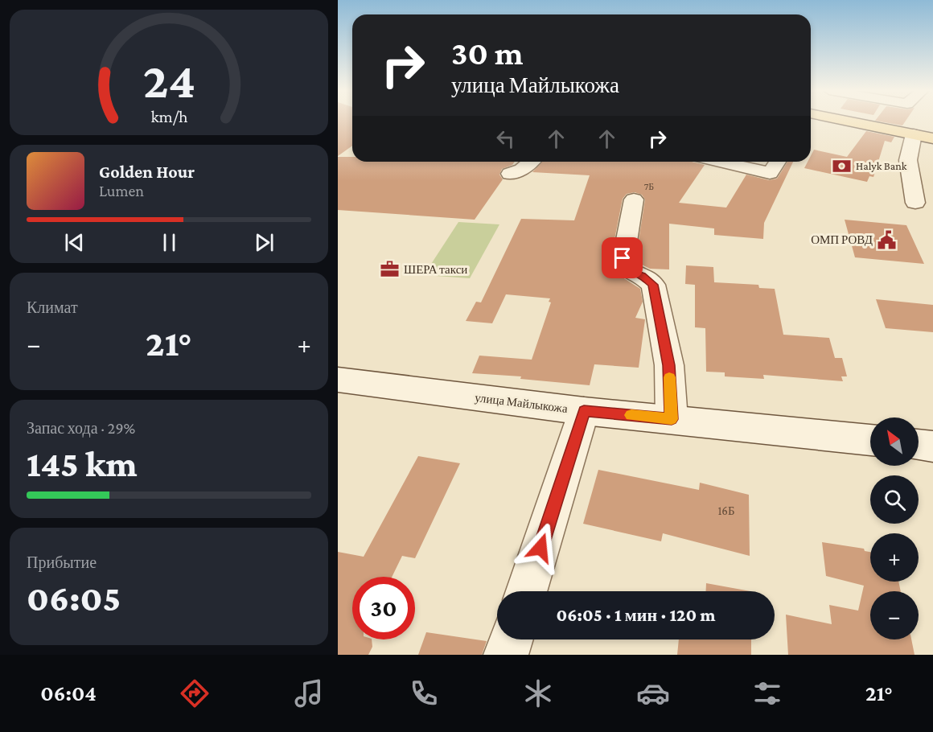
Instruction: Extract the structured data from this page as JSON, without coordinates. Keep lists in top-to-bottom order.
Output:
{
  "streets": {
    "street": ["улица Майлыкожа"]
  },
  "places": {
    "bank": ["Halyk Bank"],
    "public building": ["ОМП РОВД"],
    "office": ["ШЕРА такси"]
  },
  "house_numbers": ["7Б", "16Б"],
  "north": "top left",
  "page": {
    "turn": ["30 m", "улица Майлыкожа"],
    "song": ["Golden Hour", "Lumen"],
    "tile": [
      "Климат",
      ["Запас хода · 29%", "145 km"],
      ["Прибытие", "06:05"]
    ],
    "heat": ["−", "21°", "+"],
    "map_buttons": ["+", "−"],
    "limit": "30",
    "trip": "06:05 · 1 мин · 120 m",
    "tabs": ["06:04", "21°"],
    "gauge": ["24", "km/h"]
  }
}
